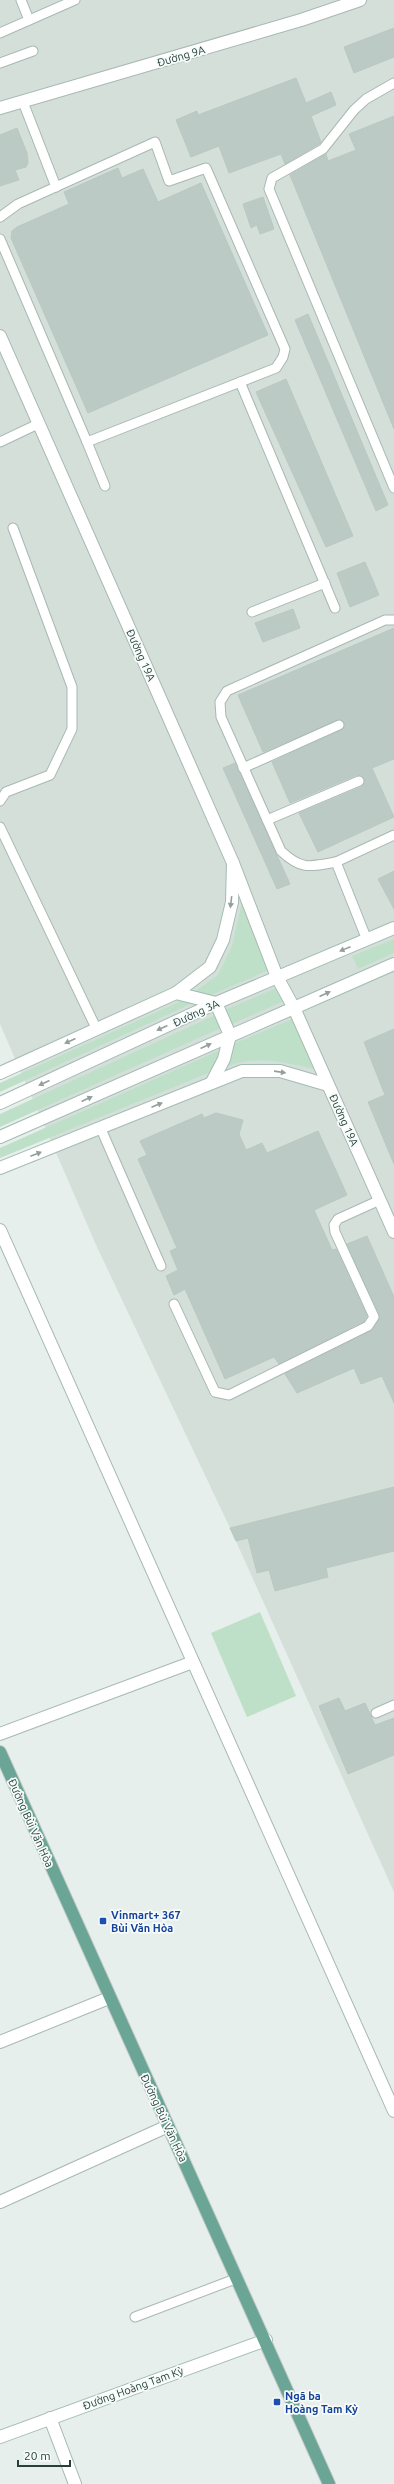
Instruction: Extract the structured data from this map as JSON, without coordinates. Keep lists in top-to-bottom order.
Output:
{
  "streets": {
    "main road": ["Đường Bùi Văn Hòa"],
    "street": [
      "Đường 9A",
      "Đường 19A",
      "Đường 3A",
      "Đường Hoàng Tam Kỳ"
    ]
  },
  "crossings": [
    ["Đường 19A", "Đường 3A"],
    ["Đường Bùi Văn Hòa", "Đường Hoàng Tam Kỳ"]
  ],
  "places": {
    "transit": ["Vinmart+ 367 Bùi Văn Hòa", "Ngã ba Hoàng Tam Kỳ"]
  },
  "scale_bar": "20 m"
}
